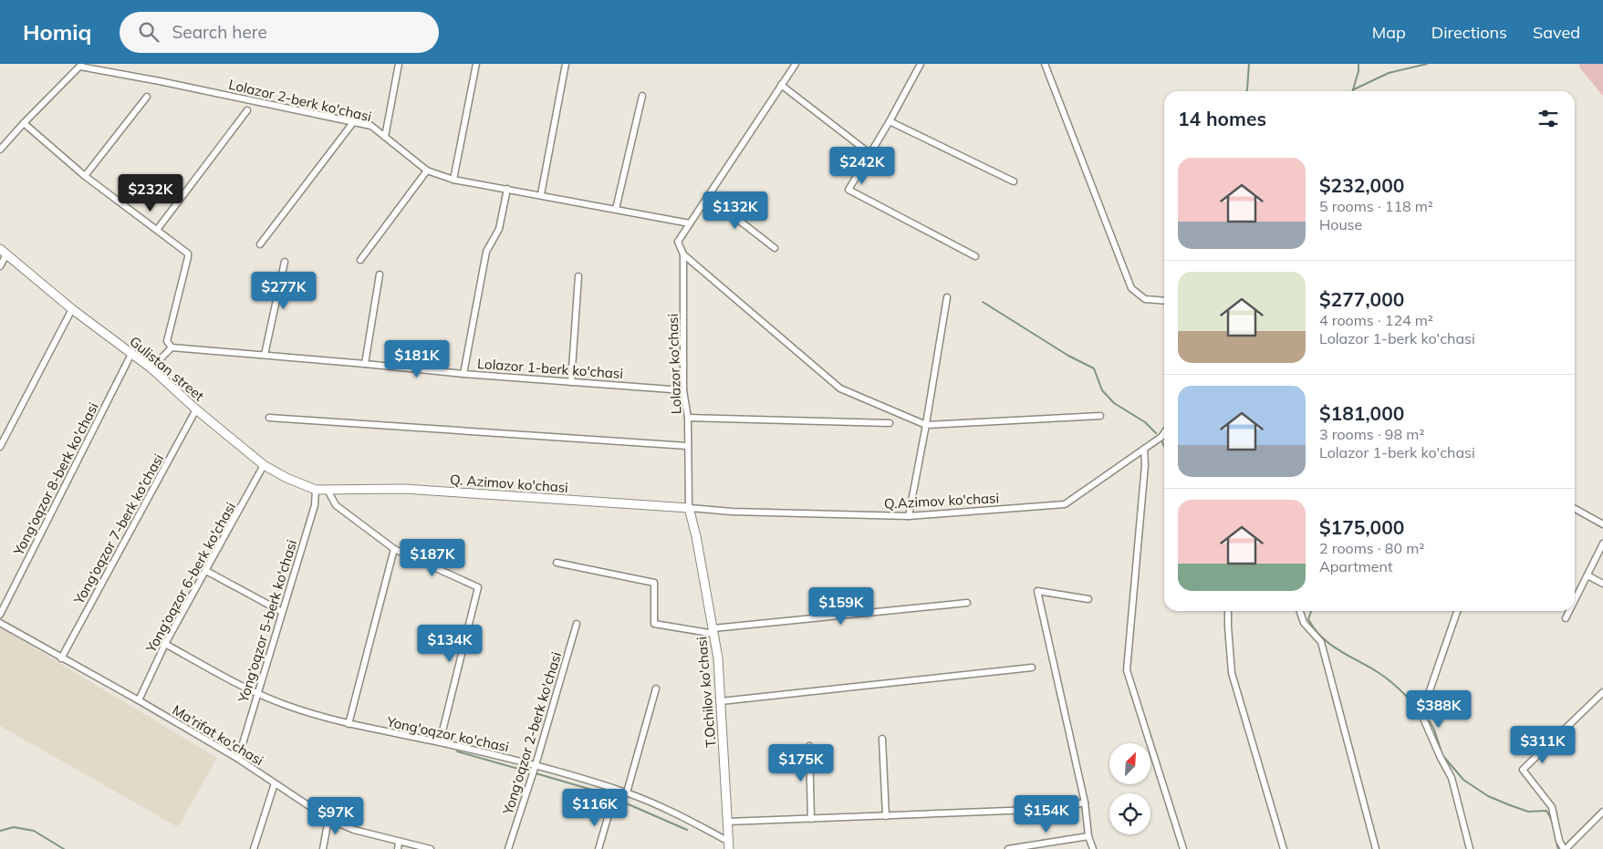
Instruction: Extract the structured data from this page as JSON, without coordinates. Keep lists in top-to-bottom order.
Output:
{
  "streets": {
    "main road": ["Gulistan street", "Q. Azimov ko'chasi", "T.Ochilov ko'chasi"],
    "street": [
      "Lolazor 2-berk ko'chasi",
      "Lolazor ko'chasi",
      "Lolazor 1-berk ko'chasi",
      "Yong‘oqzor 8-berk ko'chasi",
      "Q.Azimov ko'chasi",
      "Yong‘oqzor 7-berk ko'chasi",
      "Yong‘oqzor 6-berk ko'chasi",
      "Yong‘oqzor 5-berk ko'chasi",
      "Yong‘oqzor 2-berk ko'chasi",
      "Yong'oqzor ko'chasi",
      "Ma'rifat ko'chasi"
    ]
  },
  "crossings": [
    ["Lolazor 2-berk ko'chasi", "Lolazor ko'chasi"],
    ["Lolazor ko'chasi", "Lolazor 1-berk ko'chasi"],
    ["Lolazor ko'chasi", "Q. Azimov ko'chasi"],
    ["Lolazor ko'chasi", "Q.Azimov ko'chasi"],
    ["Lolazor ko'chasi", "T.Ochilov ko'chasi"],
    ["Gulistan street", "Yong‘oqzor 8-berk ko'chasi"],
    ["Gulistan street", "Q. Azimov ko'chasi"],
    ["Gulistan street", "Yong‘oqzor 7-berk ko'chasi"],
    ["Gulistan street", "Yong‘oqzor 6-berk ko'chasi"],
    ["Gulistan street", "Yong‘oqzor 5-berk ko'chasi"],
    ["Q. Azimov ko'chasi", "Q.Azimov ko'chasi"],
    ["Q. Azimov ko'chasi", "T.Ochilov ko'chasi"],
    ["Q.Azimov ko'chasi", "T.Ochilov ko'chasi"],
    ["Yong‘oqzor 7-berk ko'chasi", "Ma'rifat ko'chasi"],
    ["Yong‘oqzor 6-berk ko'chasi", "Yong'oqzor ko'chasi"],
    ["Yong‘oqzor 6-berk ko'chasi", "Ma'rifat ko'chasi"],
    ["Yong‘oqzor 5-berk ko'chasi", "Yong'oqzor ko'chasi"],
    ["Yong‘oqzor 5-berk ko'chasi", "Ma'rifat ko'chasi"],
    ["T.Ochilov ko'chasi", "Yong'oqzor ko'chasi"],
    ["Yong‘oqzor 2-berk ko'chasi", "Yong'oqzor ko'chasi"]
  ],
  "north": "top right",
  "page": {
    "header": "Homiq",
    "search": "Search here",
    "nav": ["Map", "Directions", "Saved"],
    "heading": "14 homes",
    "list": [
      {
        "name": "$232,000",
        "note": "5 rooms · 118 m² · House"
      },
      {
        "name": "$277,000",
        "note": "4 rooms · 124 m² · Lolazor 1-berk ko'chasi"
      },
      {
        "name": "$181,000",
        "note": "3 rooms · 98 m² · Lolazor 1-berk ko'chasi"
      },
      {
        "name": "$175,000",
        "note": "2 rooms · 80 m² · Apartment"
      }
    ],
    "price": [
      "$242K",
      "$232K",
      "$132K",
      "$277K",
      "$181K",
      "$187K",
      "$159K",
      "$134K",
      "$388K",
      "$311K",
      "$175K",
      "$116K",
      "$154K",
      "$97K"
    ]
  }
}
